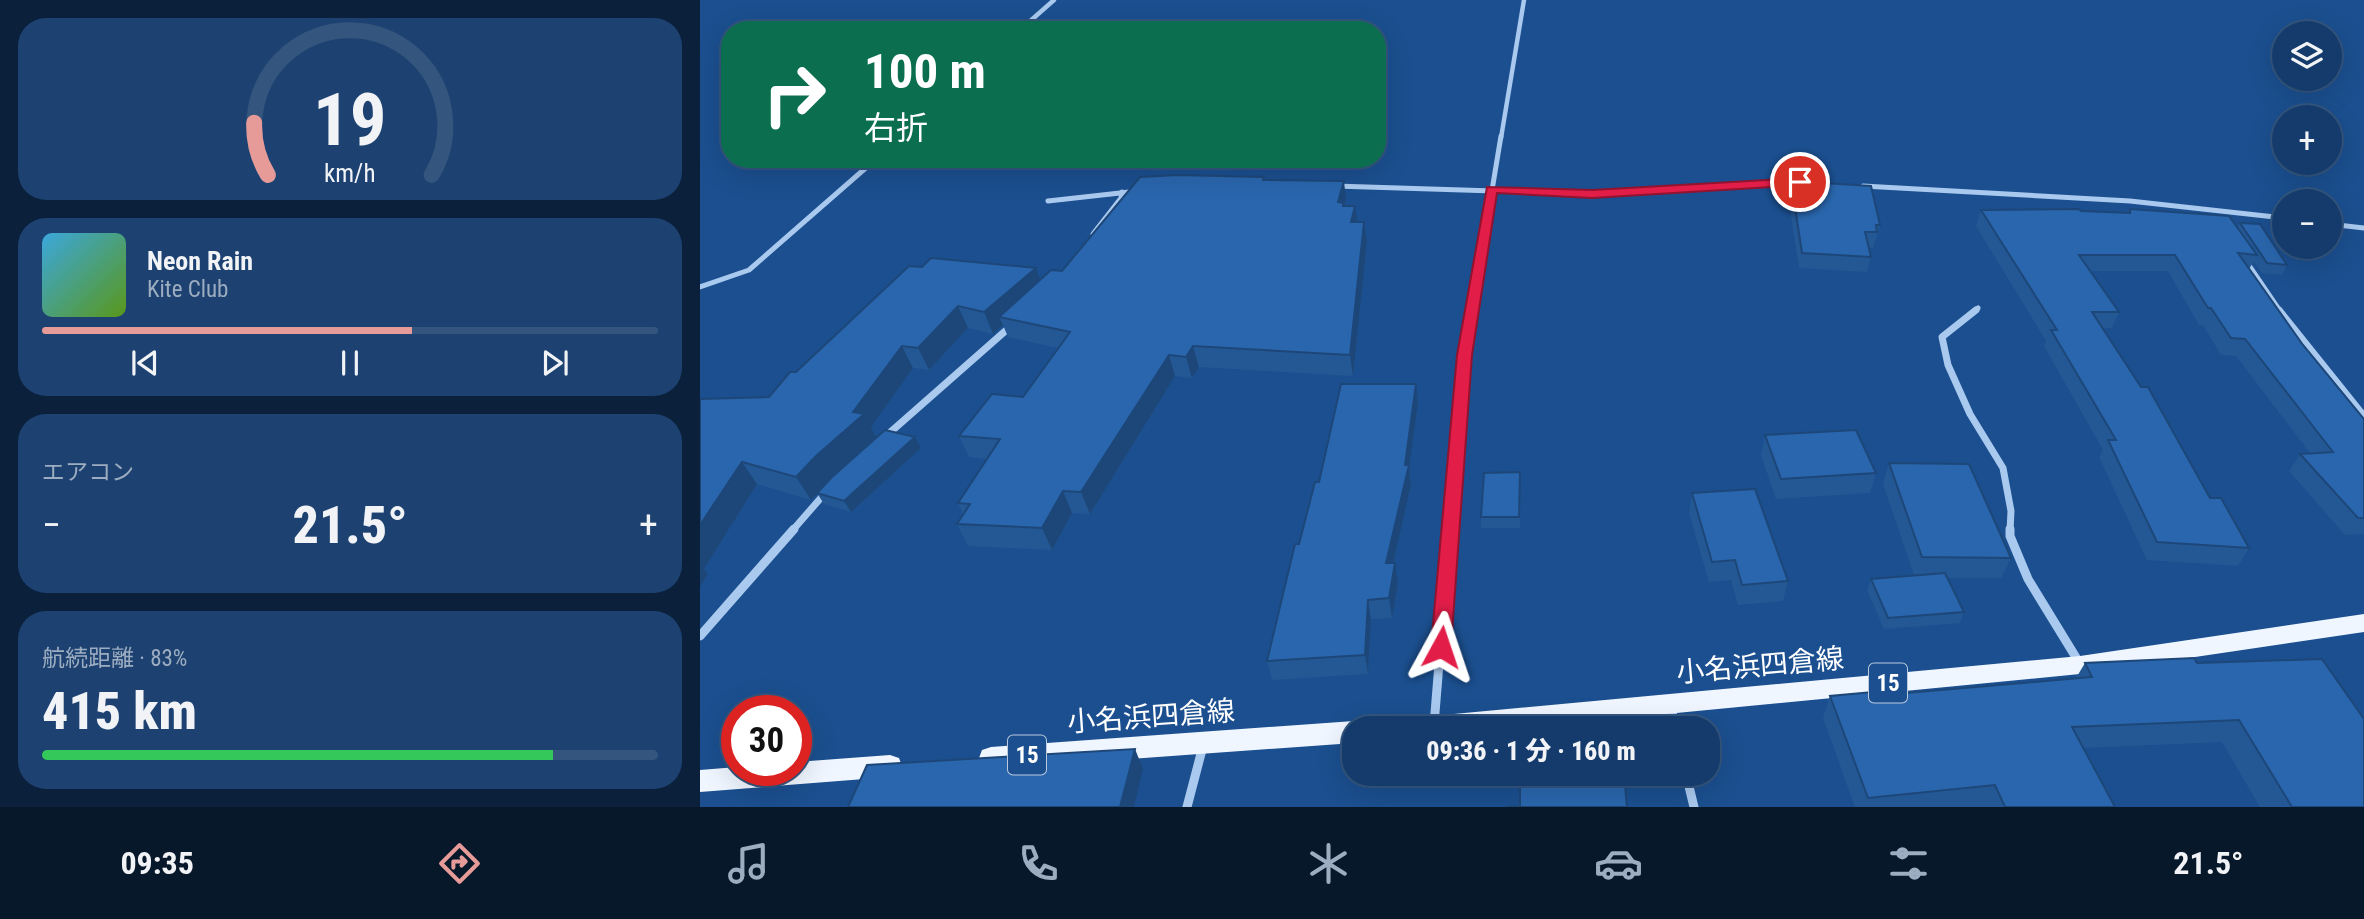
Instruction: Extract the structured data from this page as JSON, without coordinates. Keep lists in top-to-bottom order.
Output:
{
  "streets": {
    "main road": ["小名浜四倉線", "15"]
  },
  "page": {
    "map_buttons": ["+", "−"],
    "turn": ["100 m", "右折"],
    "song": ["Neon Rain", "Kite Club"],
    "tile": [
      "エアコン",
      ["航続距離 · 83%", "415 km"]
    ],
    "heat": ["−", "21.5°", "+"],
    "limit": "30",
    "trip": "09:36 · 1 分 · 160 m",
    "tabs": ["09:35", "21.5°"],
    "gauge": ["19", "km/h"]
  }
}
